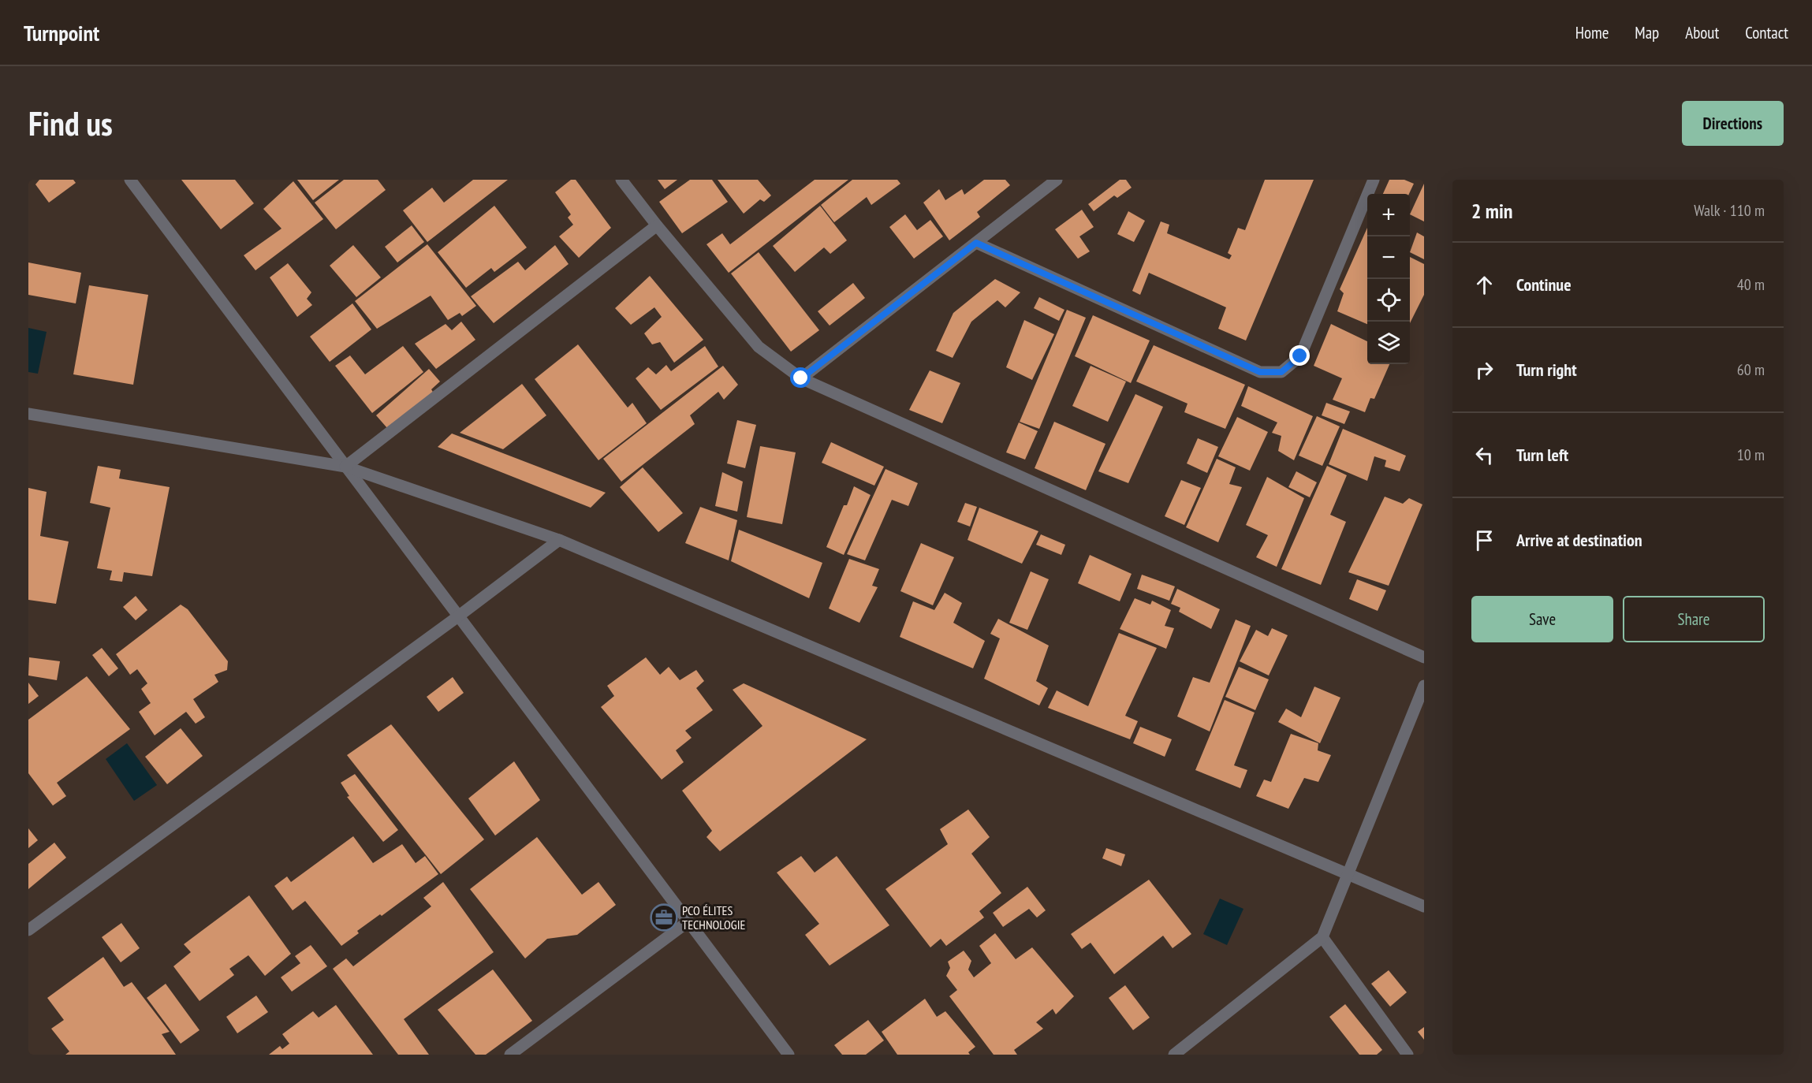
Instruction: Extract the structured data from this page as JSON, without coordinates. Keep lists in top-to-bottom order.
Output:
{
  "places": {
    "office": ["PCO ÉLITES TECHNOLOGIE"]
  },
  "page": {
    "header": "Turnpoint",
    "nav": [
      "Home",
      "Map",
      "About",
      "Contact"
    ],
    "buttons": [
      "Directions",
      ["Save", "Share"]
    ],
    "title": "Find us",
    "heading": ["2 min", "Walk · 110 m"],
    "map_buttons": ["+", "−"],
    "list": [
      ["Continue", "40 m"],
      ["Turn right", "60 m"],
      ["Turn left", "10 m"],
      "Arrive at destination"
    ]
  }
}
